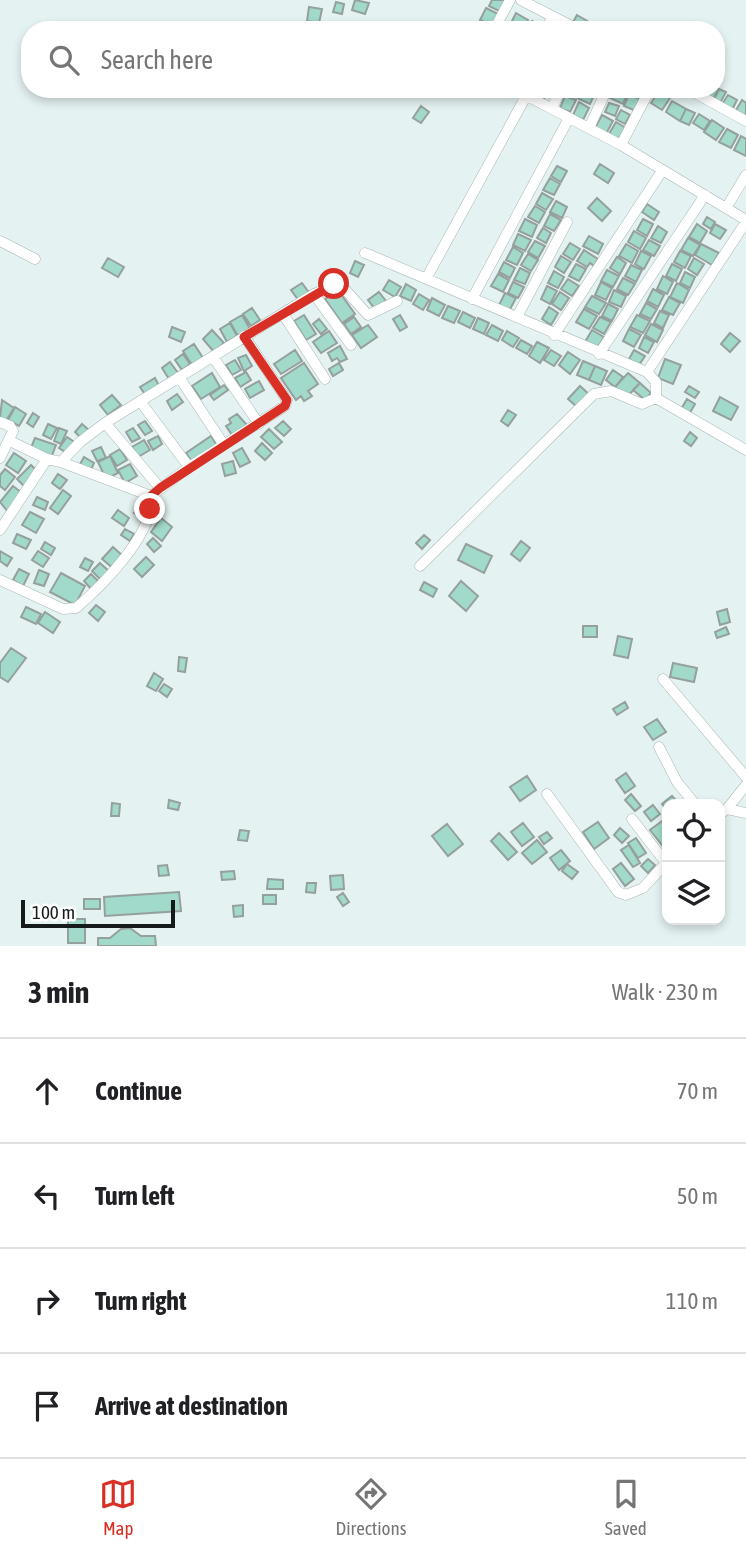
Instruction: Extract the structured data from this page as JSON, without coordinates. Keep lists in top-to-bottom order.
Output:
{
  "scale_bar": "100 m",
  "page": {
    "search": "Search here",
    "scale": "100 m",
    "heading": ["3 min", "Walk · 230 m"],
    "list": [
      ["Continue", "70 m"],
      ["Turn left", "50 m"],
      ["Turn right", "110 m"],
      "Arrive at destination"
    ],
    "nav": ["Map", "Directions", "Saved"]
  }
}
